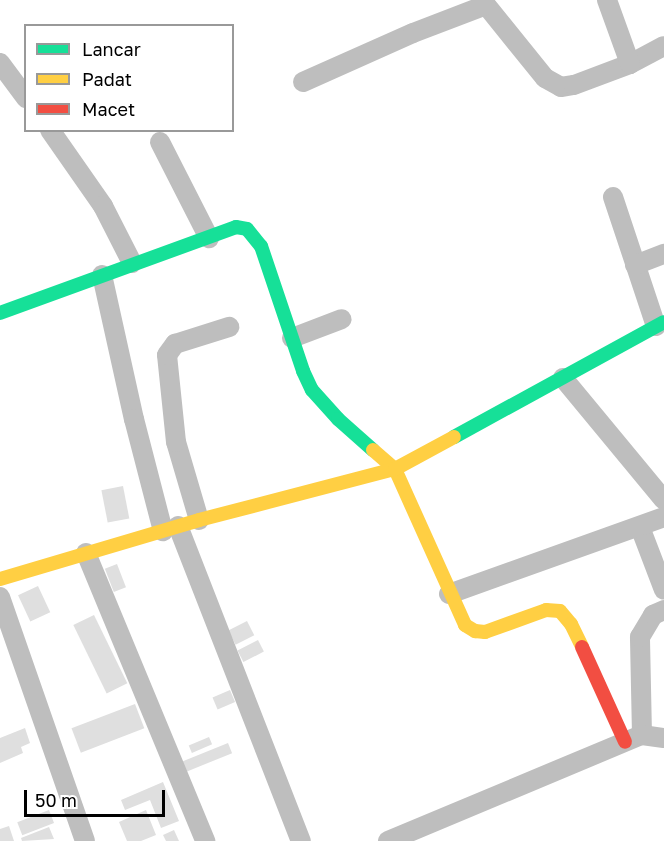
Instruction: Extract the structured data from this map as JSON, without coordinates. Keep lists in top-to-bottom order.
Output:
{
  "legend": ["Lancar", "Padat", "Macet"],
  "scale_bar": "50 m"
}
